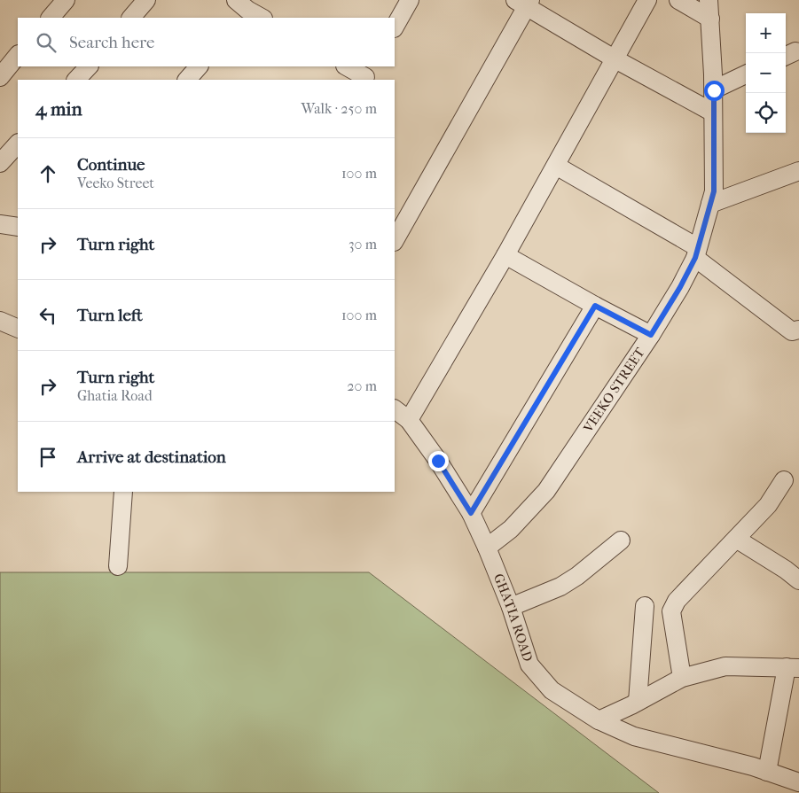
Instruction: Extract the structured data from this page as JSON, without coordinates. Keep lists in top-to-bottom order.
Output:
{
  "streets": {
    "street": ["VEEKO STREET", "GHATIA ROAD"]
  },
  "crossings": [
    ["VEEKO STREET", "GHATIA ROAD"]
  ],
  "page": {
    "map_buttons": ["+", "−"],
    "search": "Search here",
    "heading": ["4 min", "Walk · 250 m"],
    "list": [
      ["Continue", "Veeko Street", "100 m"],
      ["Turn right", "30 m"],
      ["Turn left", "100 m"],
      ["Turn right", "Ghatia Road", "20 m"],
      "Arrive at destination"
    ]
  }
}
